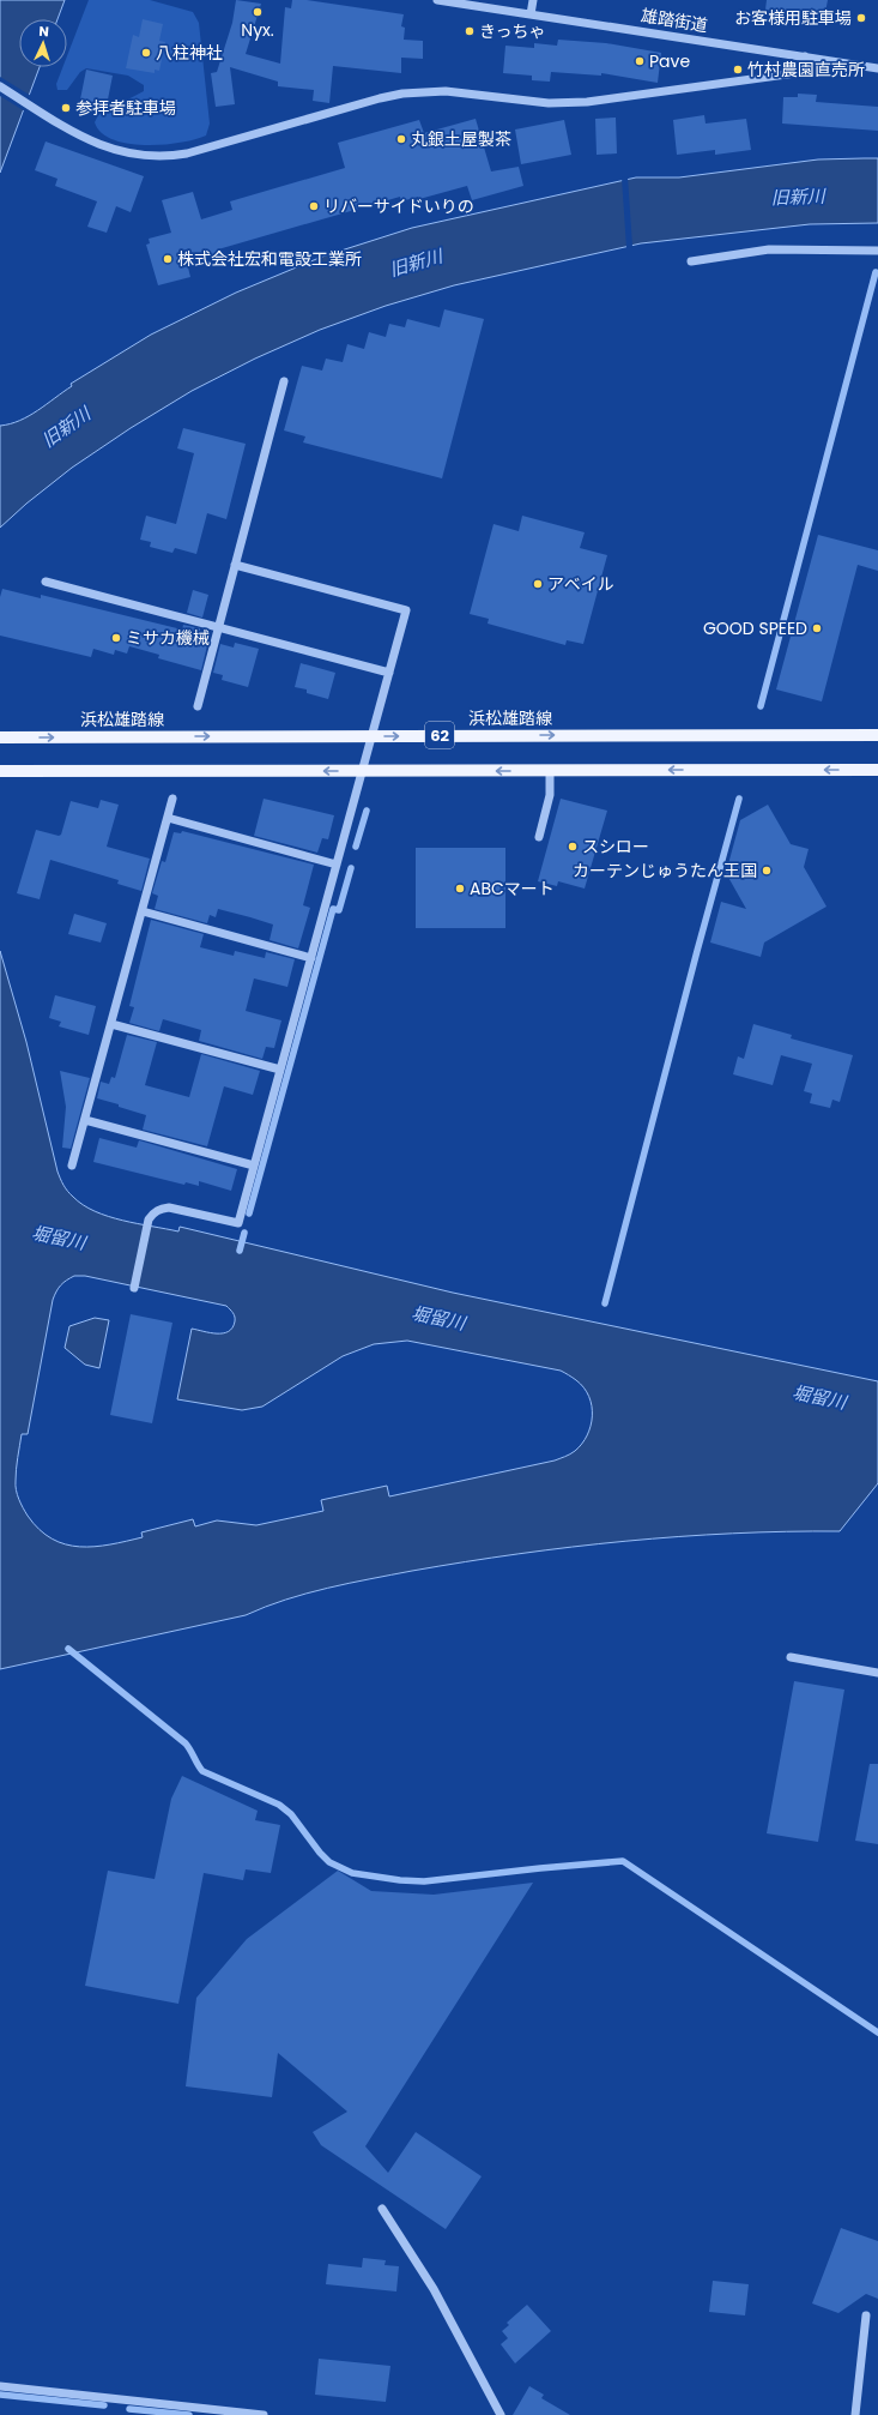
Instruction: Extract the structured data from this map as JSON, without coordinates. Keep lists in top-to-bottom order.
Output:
{
  "streets": {
    "main road": ["浜松雄踏線", "62"],
    "street": ["雄踏街道"]
  },
  "water": ["旧新川", "堀留川"],
  "places": [
    "Nyx.",
    "お客様用駐車場",
    "きっちゃ",
    "八柱神社",
    "Pave",
    "竹村農園直売所",
    "参拝者駐車場",
    "丸銀土屋製茶",
    "リバーサイドいりの",
    "株式会社宏和電設工業所",
    "アベイル",
    "GOOD SPEED",
    "ミサカ機械",
    "スシロー",
    "カーテンじゅうたん王国",
    "ABCマート"
  ],
  "north": "top"
}
